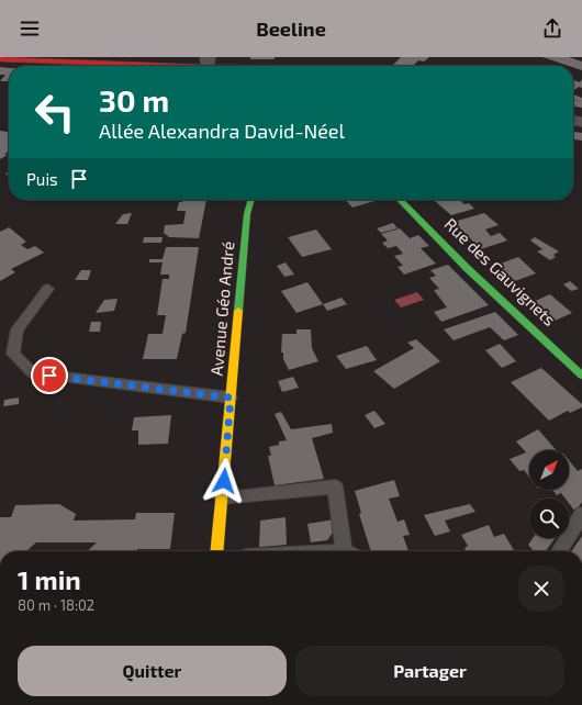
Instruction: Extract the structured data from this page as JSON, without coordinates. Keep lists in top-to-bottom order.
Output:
{
  "streets": {
    "street": ["Rue des Gauvignets", "Avenue Géo André"]
  },
  "north": "top right",
  "page": {
    "header": "Beeline",
    "turn": ["30 m", "Allée Alexandra David-Néel"],
    "then": "Puis",
    "heading": ["1 min", "80 m · 18:02"],
    "buttons": ["Quitter", "Partager"]
  }
}
